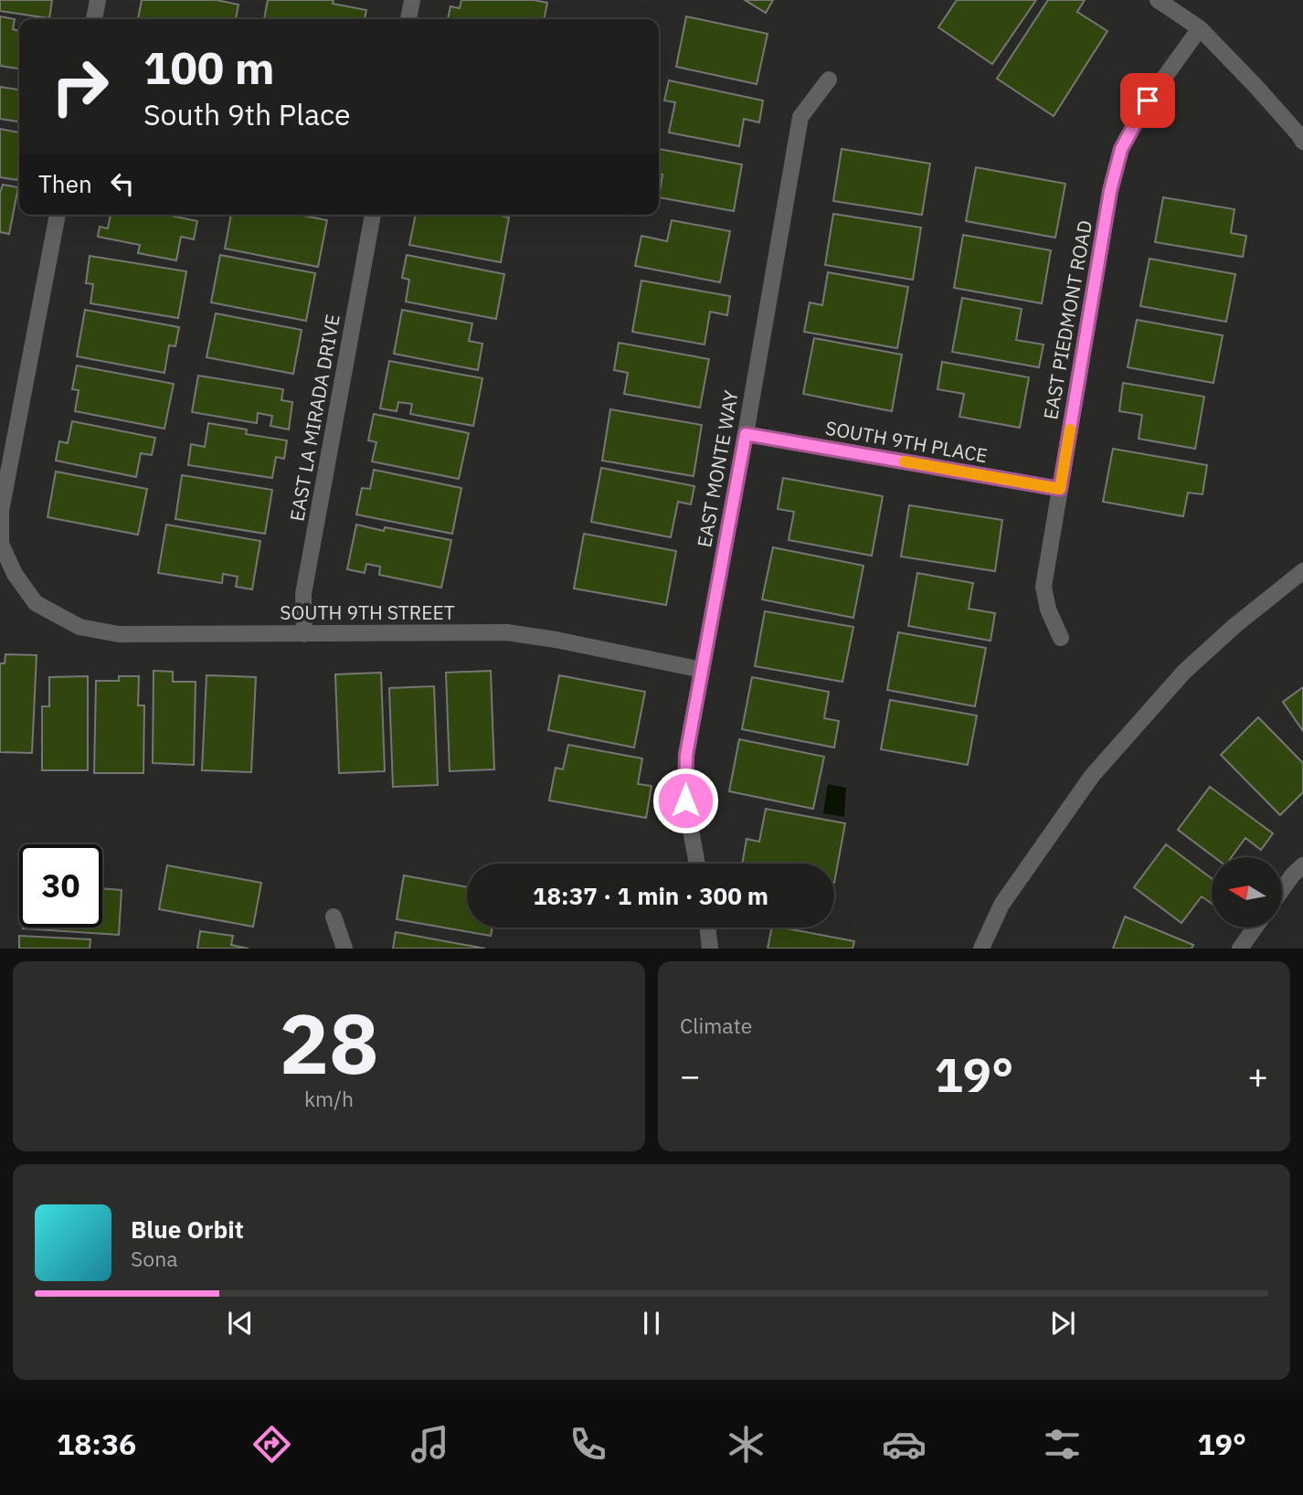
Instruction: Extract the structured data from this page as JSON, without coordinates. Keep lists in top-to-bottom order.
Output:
{
  "streets": {
    "street": [
      "EAST PIEDMONT ROAD",
      "EAST LA MIRADA DRIVE",
      "SOUTH 9TH PLACE",
      "EAST MONTE WAY",
      "SOUTH 9TH STREET"
    ]
  },
  "crossings": [
    ["EAST PIEDMONT ROAD", "SOUTH 9TH PLACE"],
    ["EAST LA MIRADA DRIVE", "SOUTH 9TH STREET"],
    ["SOUTH 9TH PLACE", "EAST MONTE WAY"],
    ["EAST MONTE WAY", "SOUTH 9TH STREET"]
  ],
  "north": "left",
  "page": {
    "turn": ["100 m", "South 9th Place"],
    "then": "Then",
    "limit": "30",
    "trip": "18:37 · 1 min · 300 m",
    "tile": [
      ["28", "km/h"],
      "Climate"
    ],
    "heat": ["−", "19°", "+"],
    "song": ["Blue Orbit", "Sona"],
    "tabs": ["18:36", "19°"]
  }
}
